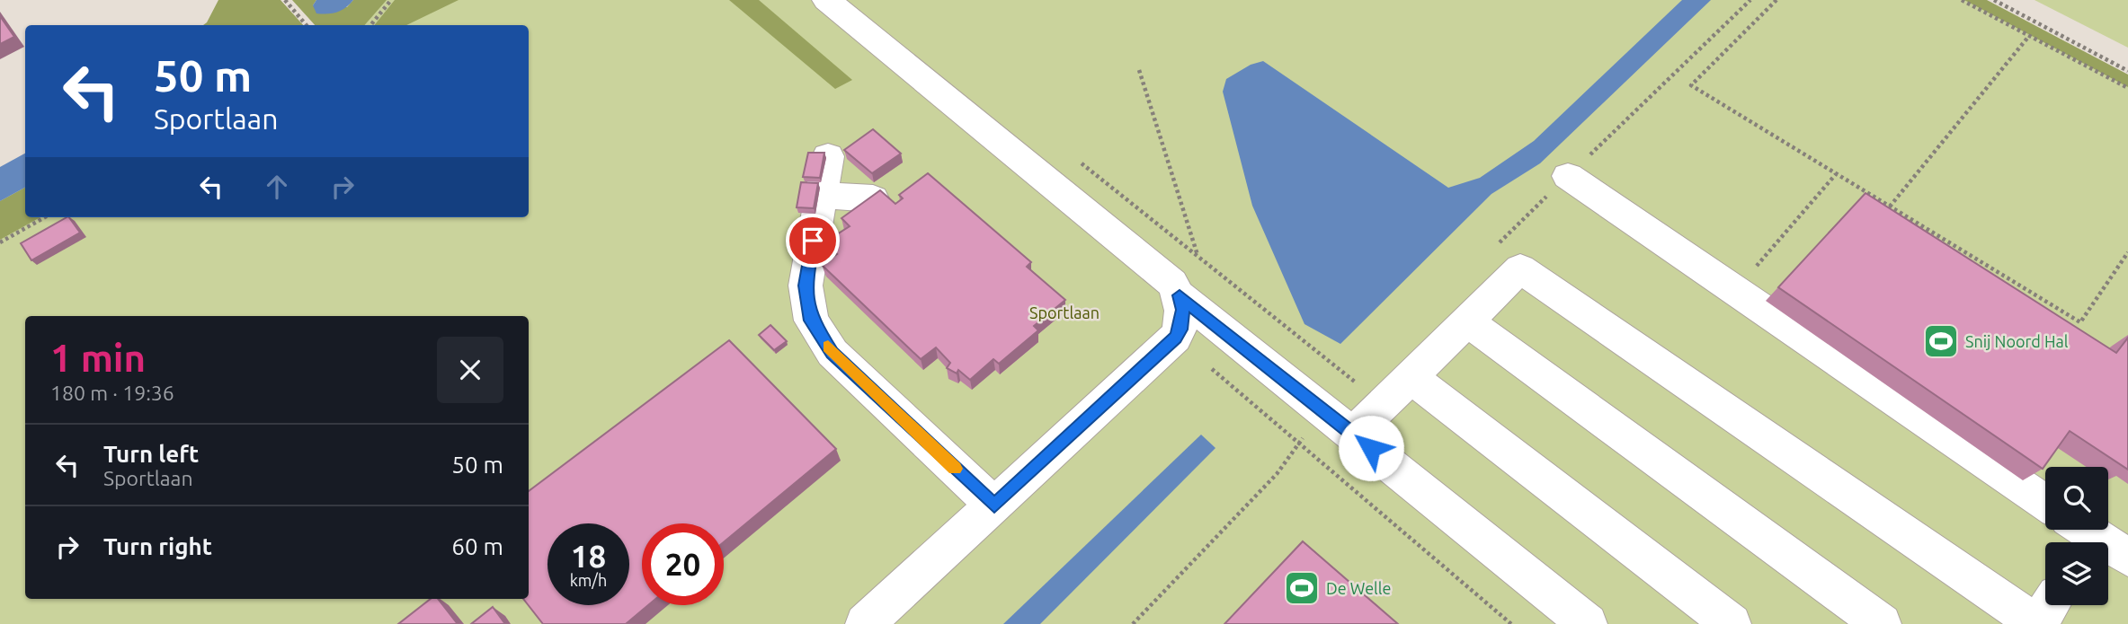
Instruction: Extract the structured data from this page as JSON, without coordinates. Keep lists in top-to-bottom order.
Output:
{
  "parks": ["Sportlaan"],
  "places": {
    "sports": ["Snij Noord Hal", "De Welle"]
  },
  "page": {
    "turn": ["50 m", "Sportlaan"],
    "heading": ["1 min", "180 m · 19:36"],
    "list": [
      {
        "name": "Turn left",
        "note": "Sportlaan",
        "value": "50 m"
      },
      {
        "name": "Turn right",
        "value": "60 m"
      }
    ],
    "speed": "18 km/h",
    "limit": "20"
  }
}
